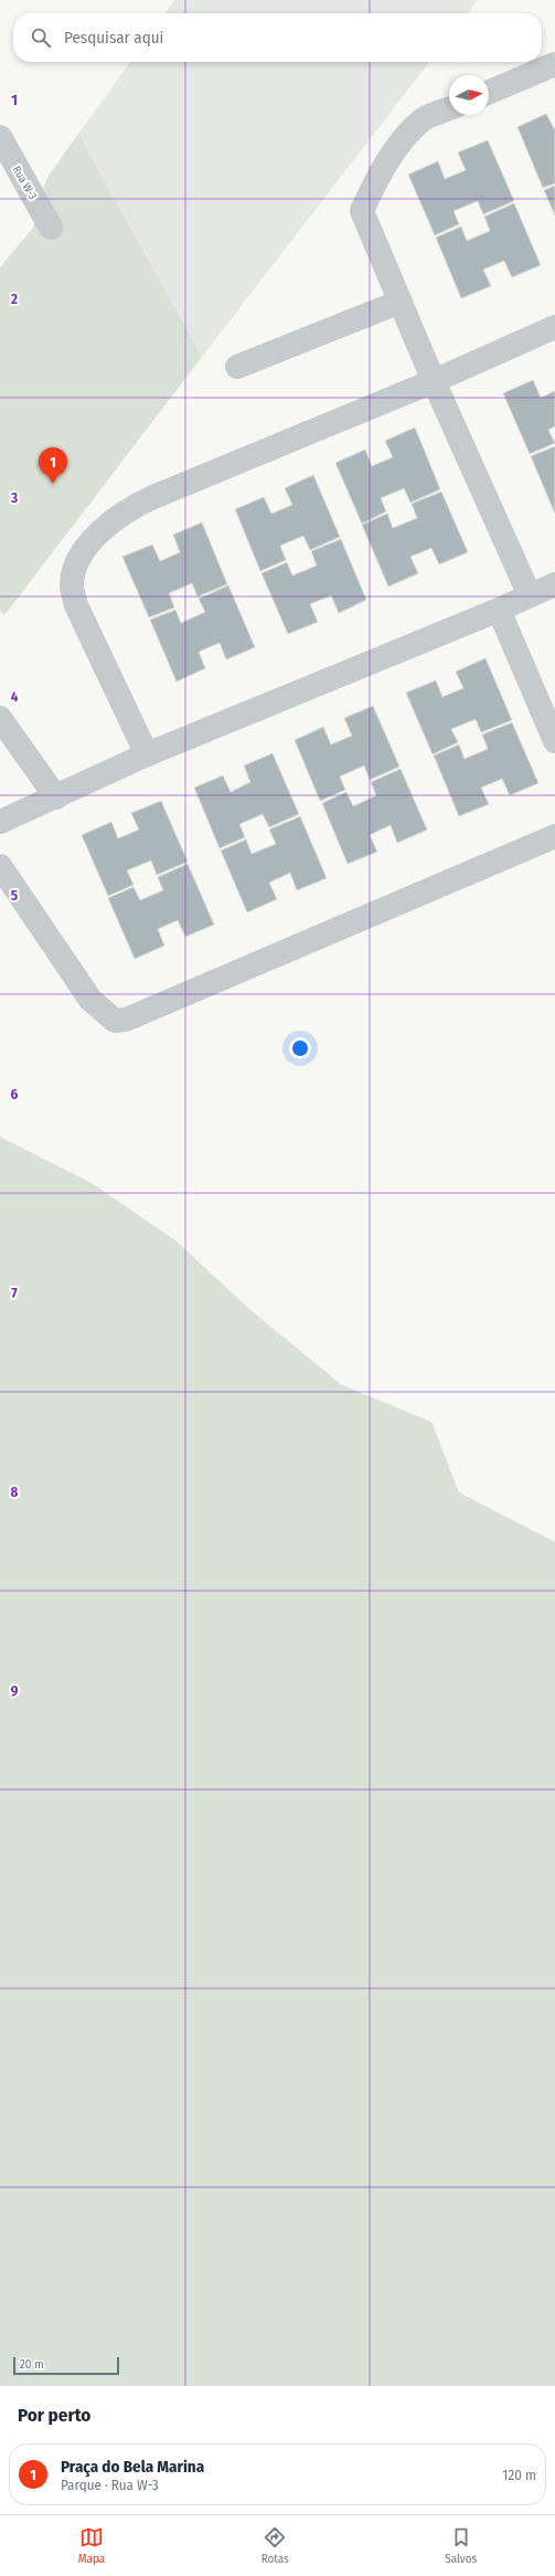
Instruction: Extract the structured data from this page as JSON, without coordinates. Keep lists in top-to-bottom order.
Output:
{
  "streets": {
    "street": ["Rua W-3"]
  },
  "scale_bar": "20 m",
  "north": "right",
  "page": {
    "search": "Pesquisar aqui",
    "pins": "1",
    "scale": "20 m",
    "heading": "Por perto",
    "list": [
      {
        "mark": "1",
        "name": "Praça do Bela Marina",
        "note": "Parque · Rua W-3",
        "value": "120 m"
      }
    ],
    "nav": ["Mapa", "Rotas", "Salvos"]
  },
  "grid": {
    "rows": [
      "1",
      "2",
      "3",
      "4",
      "5",
      "6",
      "7",
      "8",
      "9"
    ]
  }
}
